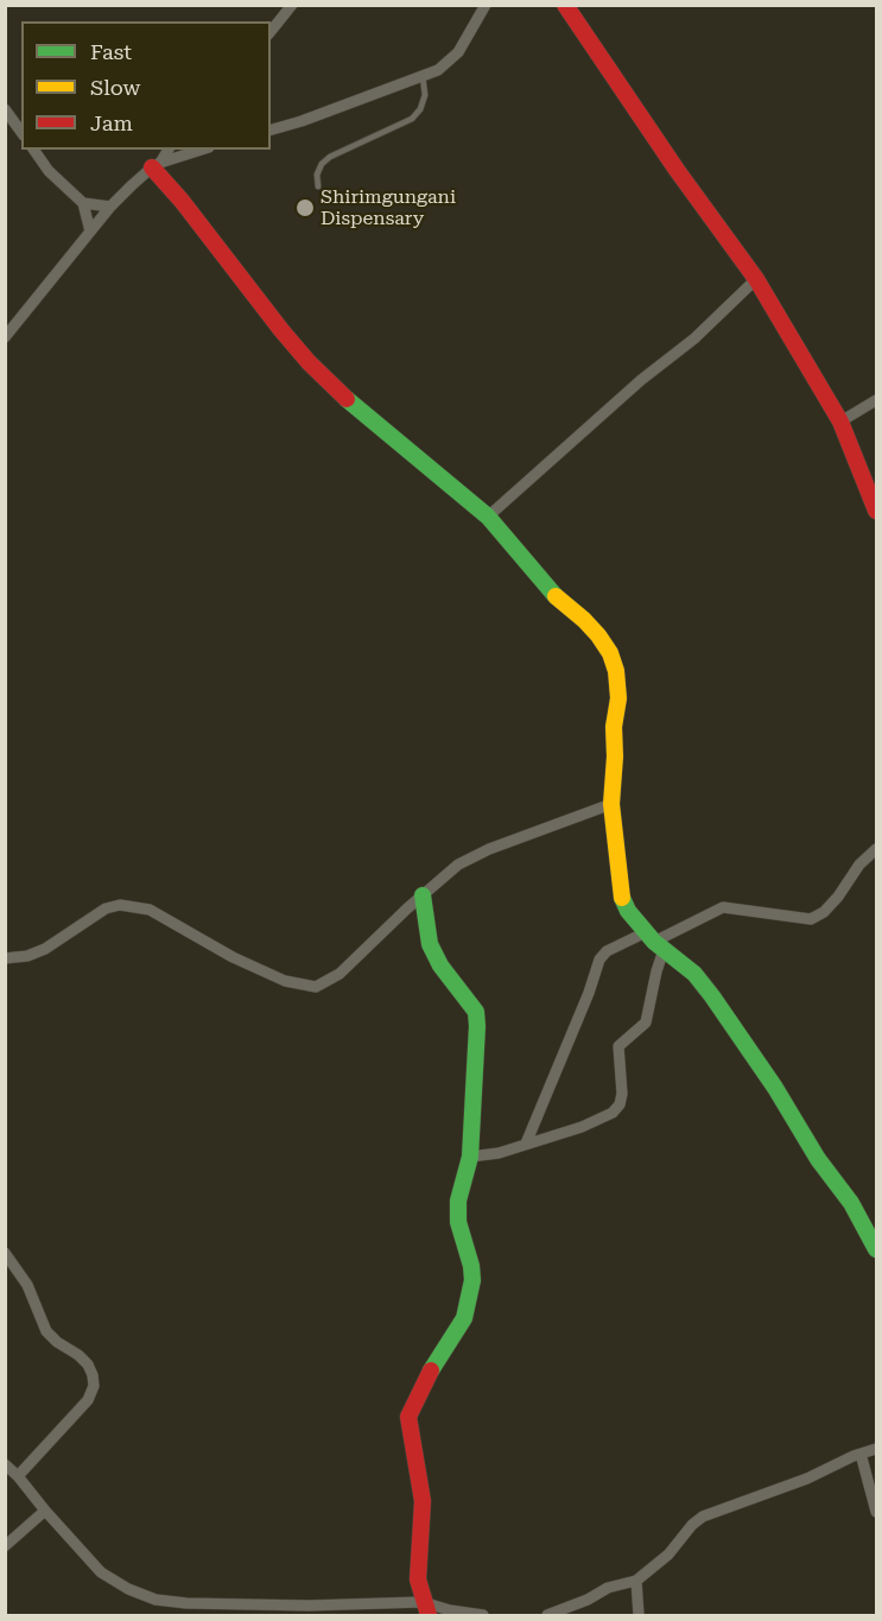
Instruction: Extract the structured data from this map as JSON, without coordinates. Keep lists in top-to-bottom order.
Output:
{
  "places": ["Shirimgungani Dispensary"],
  "legend": ["Fast", "Slow", "Jam"]
}
